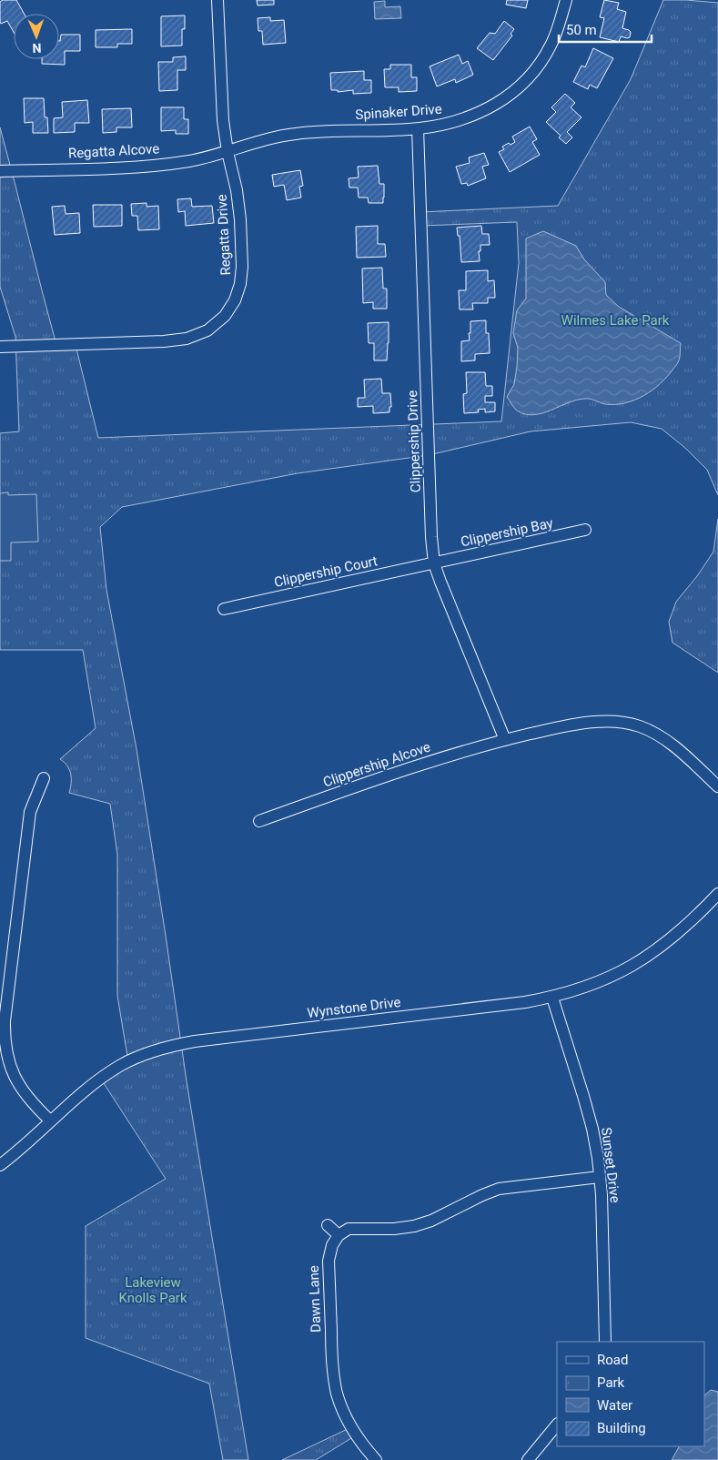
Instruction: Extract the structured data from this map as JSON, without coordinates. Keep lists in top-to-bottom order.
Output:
{
  "streets": {
    "street": [
      "Spinaker Drive",
      "Regatta Alcove",
      "Regatta Drive",
      "Clippership Drive",
      "Clippership Bay",
      "Clippership Court",
      "Clippership Alcove",
      "Wynstone Drive",
      "Sunset Drive",
      "Dawn Lane"
    ]
  },
  "crossings": [
    ["Spinaker Drive", "Regatta Alcove"],
    ["Spinaker Drive", "Regatta Drive"],
    ["Spinaker Drive", "Clippership Drive"],
    ["Regatta Alcove", "Regatta Drive"],
    ["Clippership Drive", "Clippership Bay"],
    ["Clippership Drive", "Clippership Court"],
    ["Clippership Drive", "Clippership Alcove"],
    ["Clippership Bay", "Clippership Court"],
    ["Wynstone Drive", "Sunset Drive"]
  ],
  "parks": ["Wilmes Lake Park", "Lakeview Knolls Park"],
  "legend": [
    "Road",
    "Park",
    "Water",
    "Building"
  ],
  "scale_bar": "50 m",
  "north": "bottom"
}
